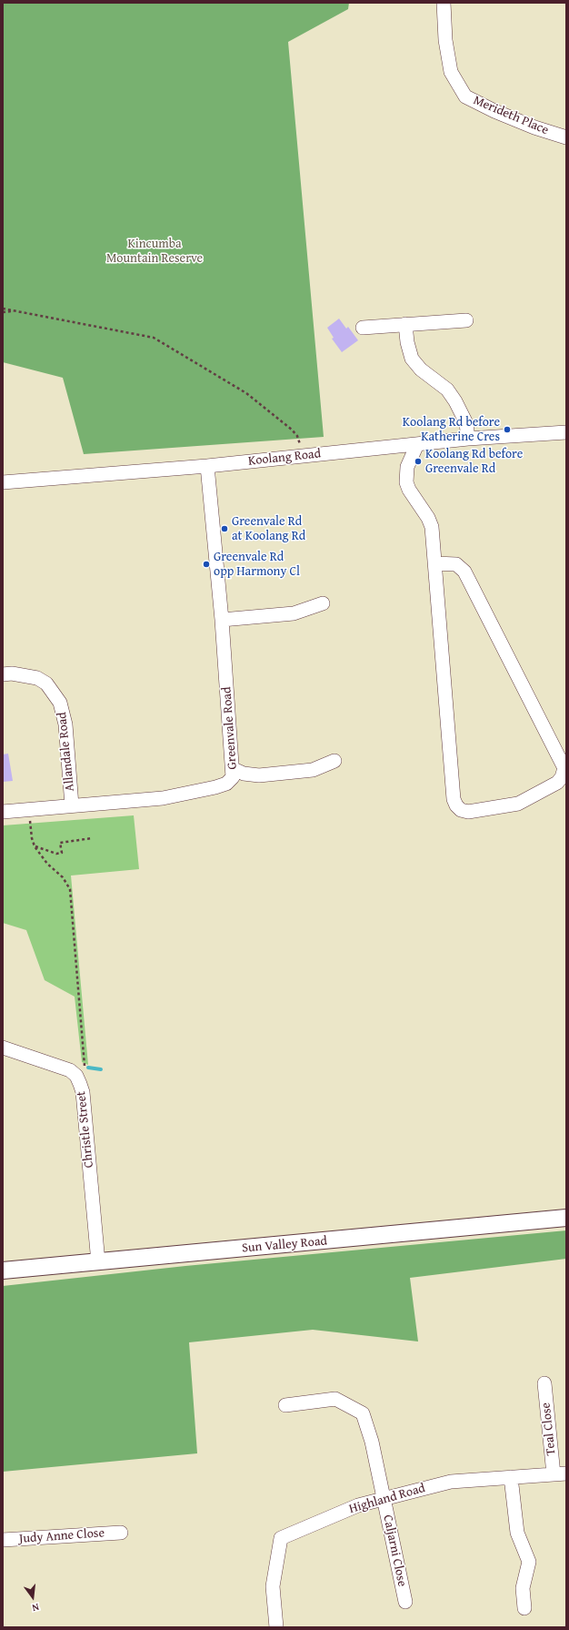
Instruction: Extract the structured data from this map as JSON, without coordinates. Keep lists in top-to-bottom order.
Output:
{
  "streets": {
    "street": [
      "Merideth Place",
      "Koolang Road",
      "Greenvale Road",
      "Allandale Road",
      "Christle Street",
      "Sun Valley Road",
      "Teal Close",
      "Highland Road",
      "Judy Anne Close",
      "Caljarni Close"
    ]
  },
  "crossings": [
    ["Koolang Road", "Greenvale Road"],
    ["Greenvale Road", "Allandale Road"],
    ["Christle Street", "Sun Valley Road"],
    ["Teal Close", "Highland Road"],
    ["Highland Road", "Caljarni Close"]
  ],
  "parks": ["Kincumba Mountain Reserve"],
  "places": [
    "Koolang Rd before Katherine Cres",
    "Koolang Rd before Greenvale Rd",
    "Greenvale Rd at Koolang Rd",
    "Greenvale Rd opp Harmony Cl"
  ],
  "north": "bottom"
}
